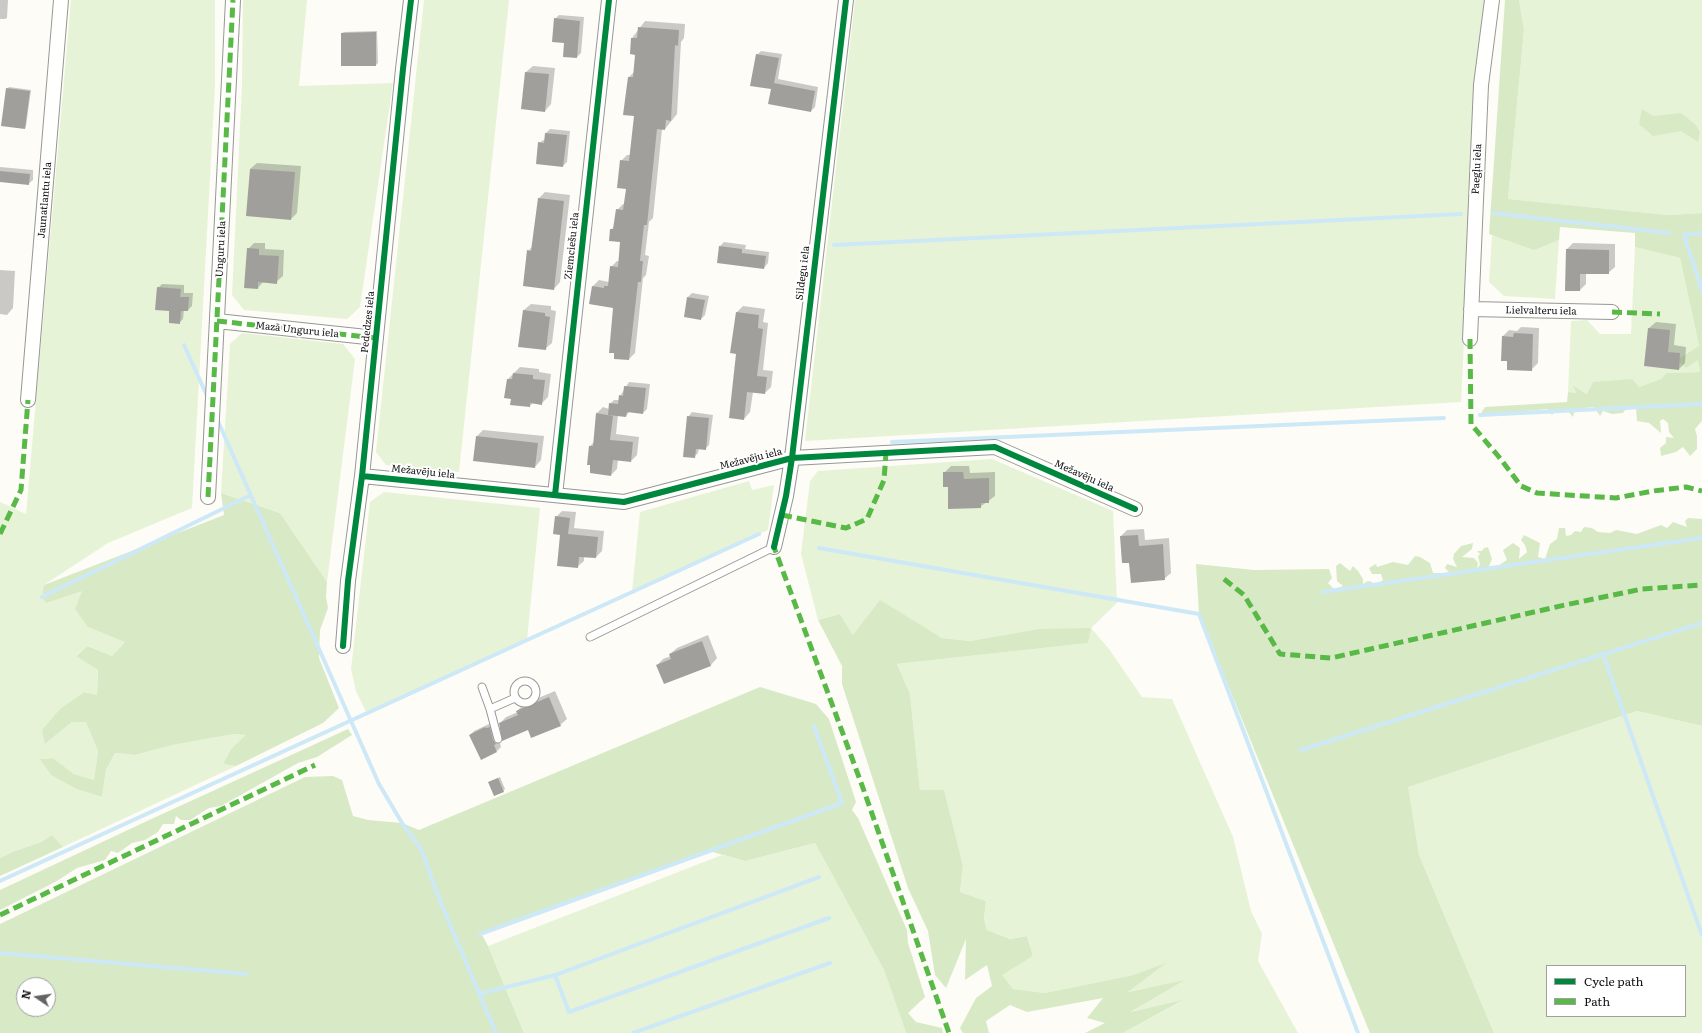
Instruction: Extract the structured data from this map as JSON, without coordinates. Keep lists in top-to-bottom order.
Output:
{
  "streets": {
    "street": [
      "Paegļu iela",
      "Jaunatlantu iela",
      "Ziemciešu iela",
      "Unguru iela",
      "Sildegu iela",
      "Lielvalteru iela",
      "Pededzes iela",
      "Mazā Unguru iela",
      "Mežavēju iela"
    ]
  },
  "crossings": [
    ["Paegļu iela", "Lielvalteru iela"],
    ["Ziemciešu iela", "Mežavēju iela"],
    ["Unguru iela", "Mazā Unguru iela"],
    ["Sildegu iela", "Mežavēju iela"],
    ["Pededzes iela", "Mazā Unguru iela"],
    ["Pededzes iela", "Mežavēju iela"]
  ],
  "legend": ["Cycle path", "Path"],
  "north": "left"
}
